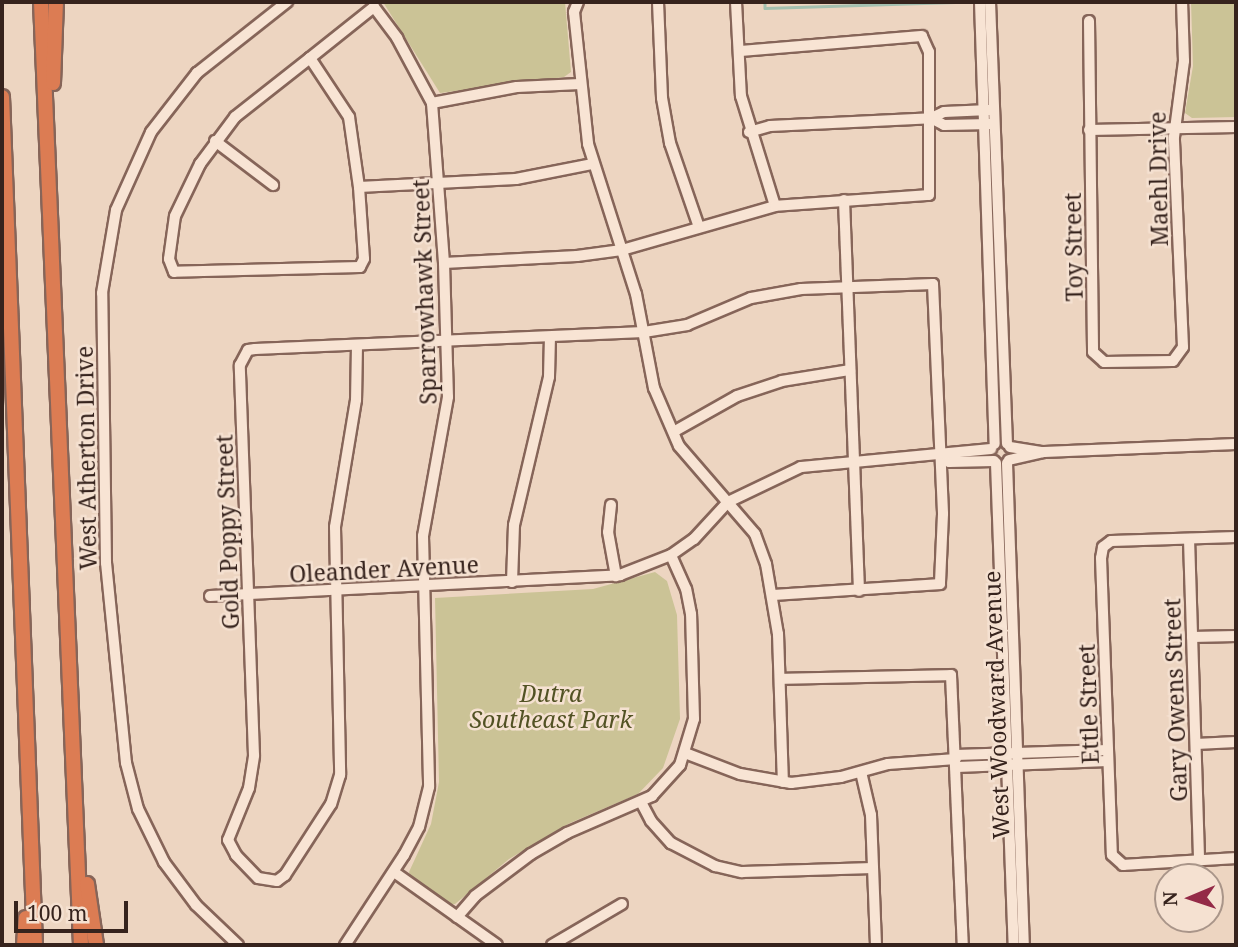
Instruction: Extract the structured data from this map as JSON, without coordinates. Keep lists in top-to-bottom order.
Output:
{
  "streets": {
    "street": [
      "Maehl Drive",
      "Toy Street",
      "Sparrowhawk Street",
      "West Atherton Drive",
      "Gold Poppy Street",
      "Oleander Avenue",
      "Gary Owens Street",
      "Ettle Street",
      "West Woodward Avenue"
    ]
  },
  "crossings": [
    ["Maehl Drive", "Toy Street"],
    ["Sparrowhawk Street", "Oleander Avenue"],
    ["Gold Poppy Street", "Oleander Avenue"],
    ["Gary Owens Street", "Ettle Street"]
  ],
  "parks": ["Dutra Southeast Park"],
  "scale_bar": "100 m",
  "north": "left"
}
